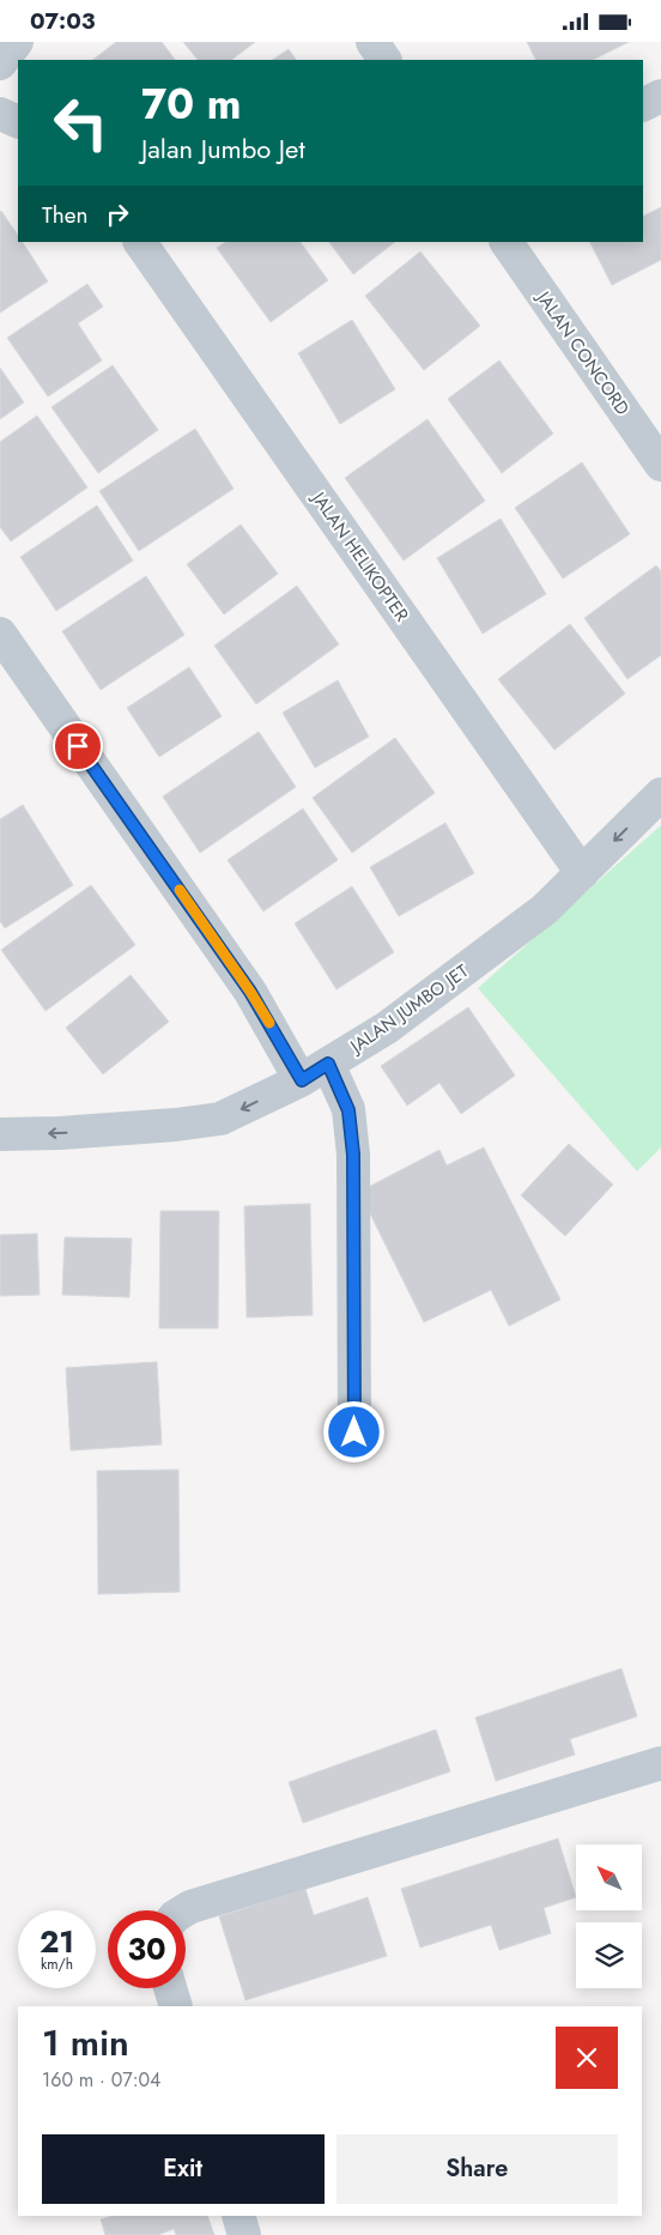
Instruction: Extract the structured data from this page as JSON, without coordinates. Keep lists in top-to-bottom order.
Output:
{
  "streets": {
    "street": ["JALAN CONCORD", "JALAN HELIKOPTER", "JALAN JUMBO JET"]
  },
  "crossings": [
    ["JALAN HELIKOPTER", "JALAN JUMBO JET"]
  ],
  "one_way": ["JALAN JUMBO JET"],
  "north": "top left",
  "page": {
    "status": "07:03",
    "turn": ["70 m", "Jalan Jumbo Jet"],
    "then": "Then",
    "speed": "21 km/h",
    "limit": "30",
    "heading": ["1 min", "160 m · 07:04"],
    "buttons": ["Exit", "Share"]
  }
}
